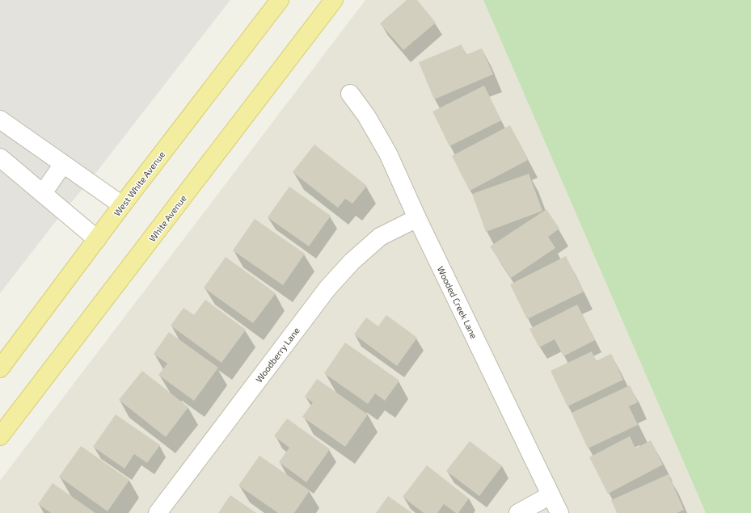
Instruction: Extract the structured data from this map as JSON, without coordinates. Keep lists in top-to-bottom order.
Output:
{
  "streets": {
    "main road": ["West White Avenue", "White Avenue"],
    "street": ["Wooded Creek Lane", "Woodberry Lane"]
  },
  "crossings": [
    ["Wooded Creek Lane", "Woodberry Lane"]
  ]
}
